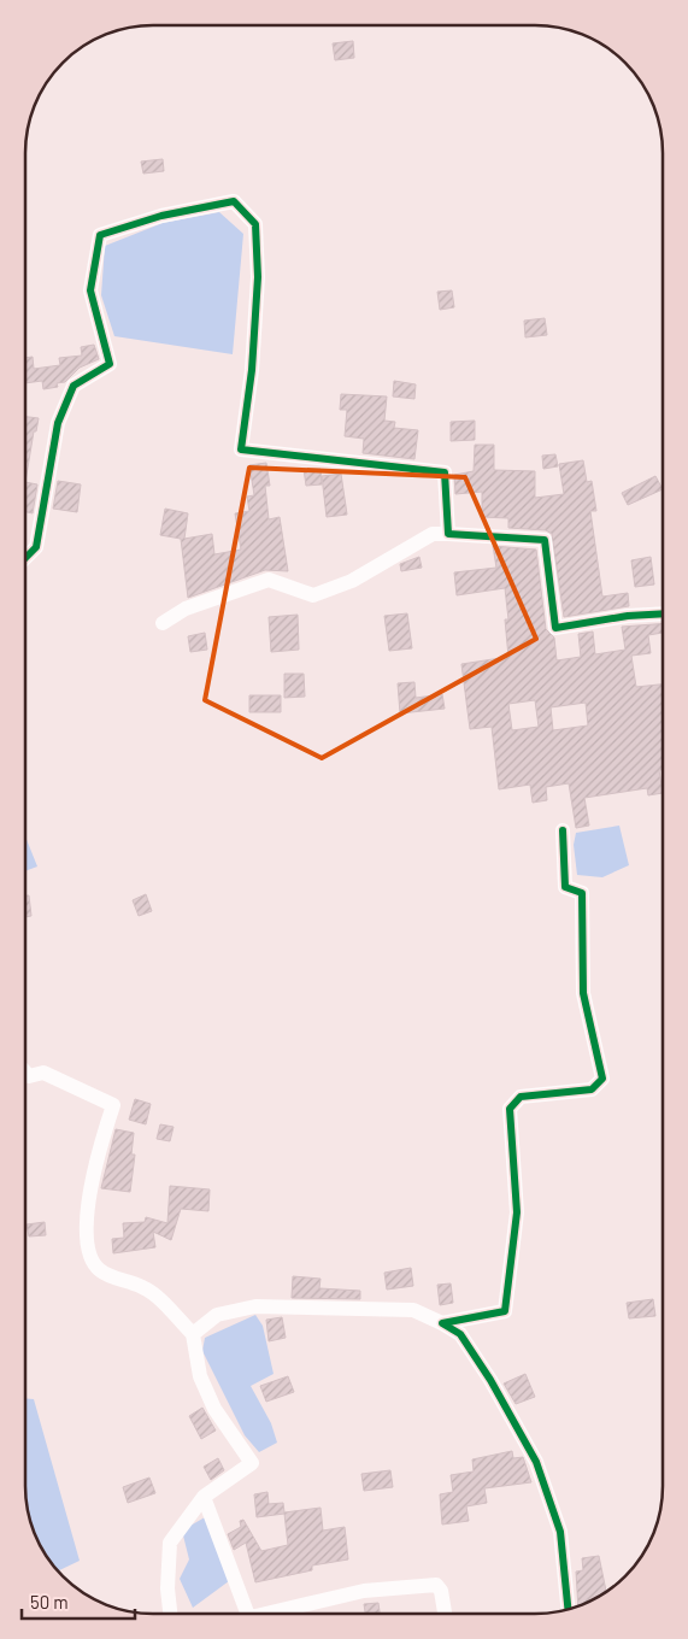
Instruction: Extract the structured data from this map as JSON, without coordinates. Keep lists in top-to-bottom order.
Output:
{
  "scale_bar": "50 m"
}
